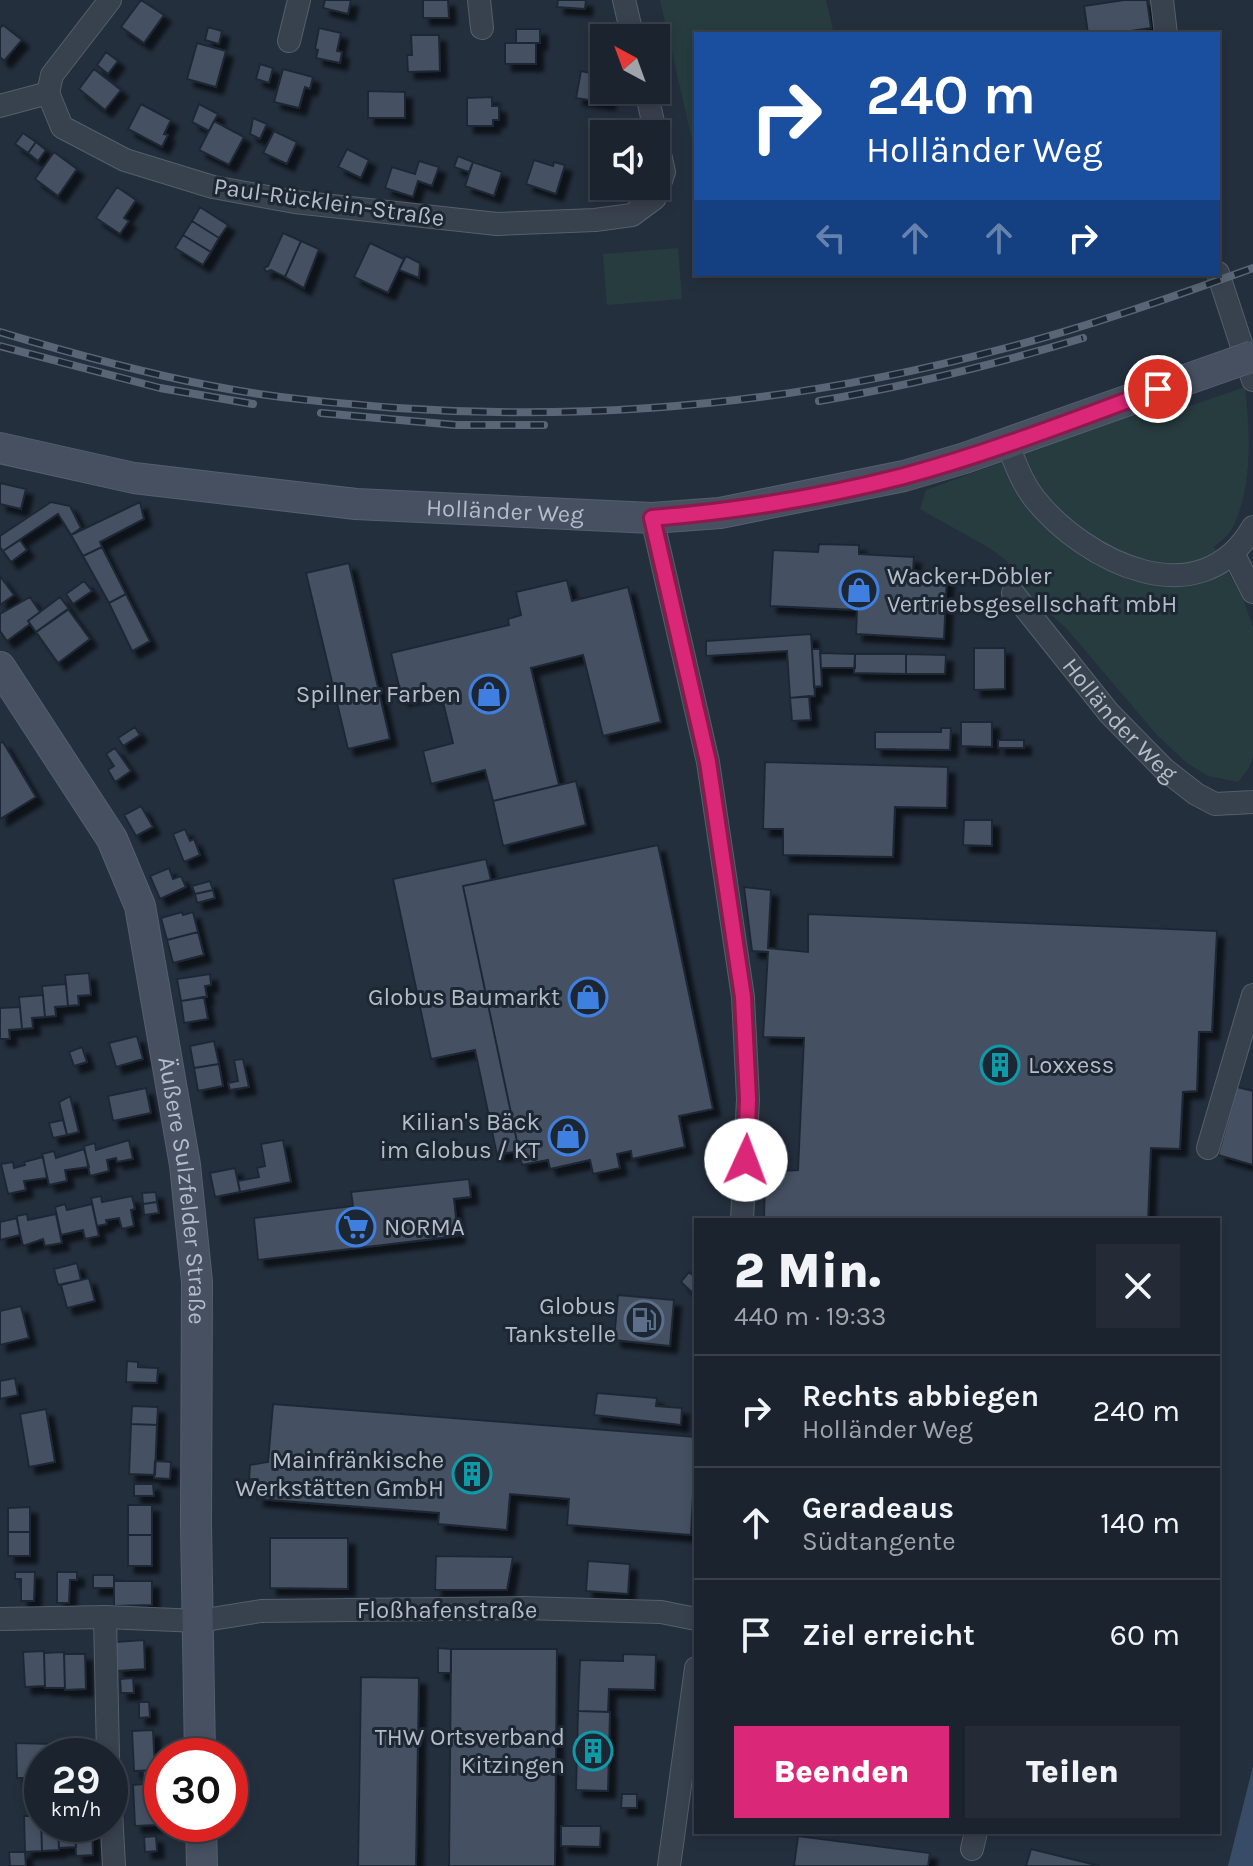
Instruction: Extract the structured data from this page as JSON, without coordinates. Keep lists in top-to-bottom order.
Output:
{
  "streets": {
    "main road": ["Holländer Weg", "Äußere Sulzfelder Straße"],
    "street": ["Paul-Rücklein-Straße", "Floßhafenstraße"]
  },
  "crossings": [
    ["Äußere Sulzfelder Straße", "Floßhafenstraße"]
  ],
  "places": {
    "shop": [
      "Wacker+Döbler Vertriebsgesellschaft mbH",
      "Spillner Farben",
      "Globus Baumarkt",
      "Kilian's Bäck im Globus / KT"
    ],
    "building": ["Loxxess", "Mainfränkische Werkstätten GmbH", "THW Ortsverband Kitzingen"],
    "supermarket": ["NORMA"],
    "fuel station": ["Globus Tankstelle"]
  },
  "north": "top left",
  "page": {
    "turn": ["240 m", "Holländer Weg"],
    "heading": ["2 Min.", "440 m · 19:33"],
    "list": [
      {
        "name": "Rechts abbiegen",
        "note": "Holländer Weg",
        "value": "240 m"
      },
      {
        "name": "Geradeaus",
        "note": "Südtangente",
        "value": "140 m"
      },
      {
        "name": "Ziel erreicht",
        "value": "60 m"
      }
    ],
    "buttons": ["Beenden", "Teilen"],
    "speed": "29 km/h",
    "limit": "30"
  }
}
